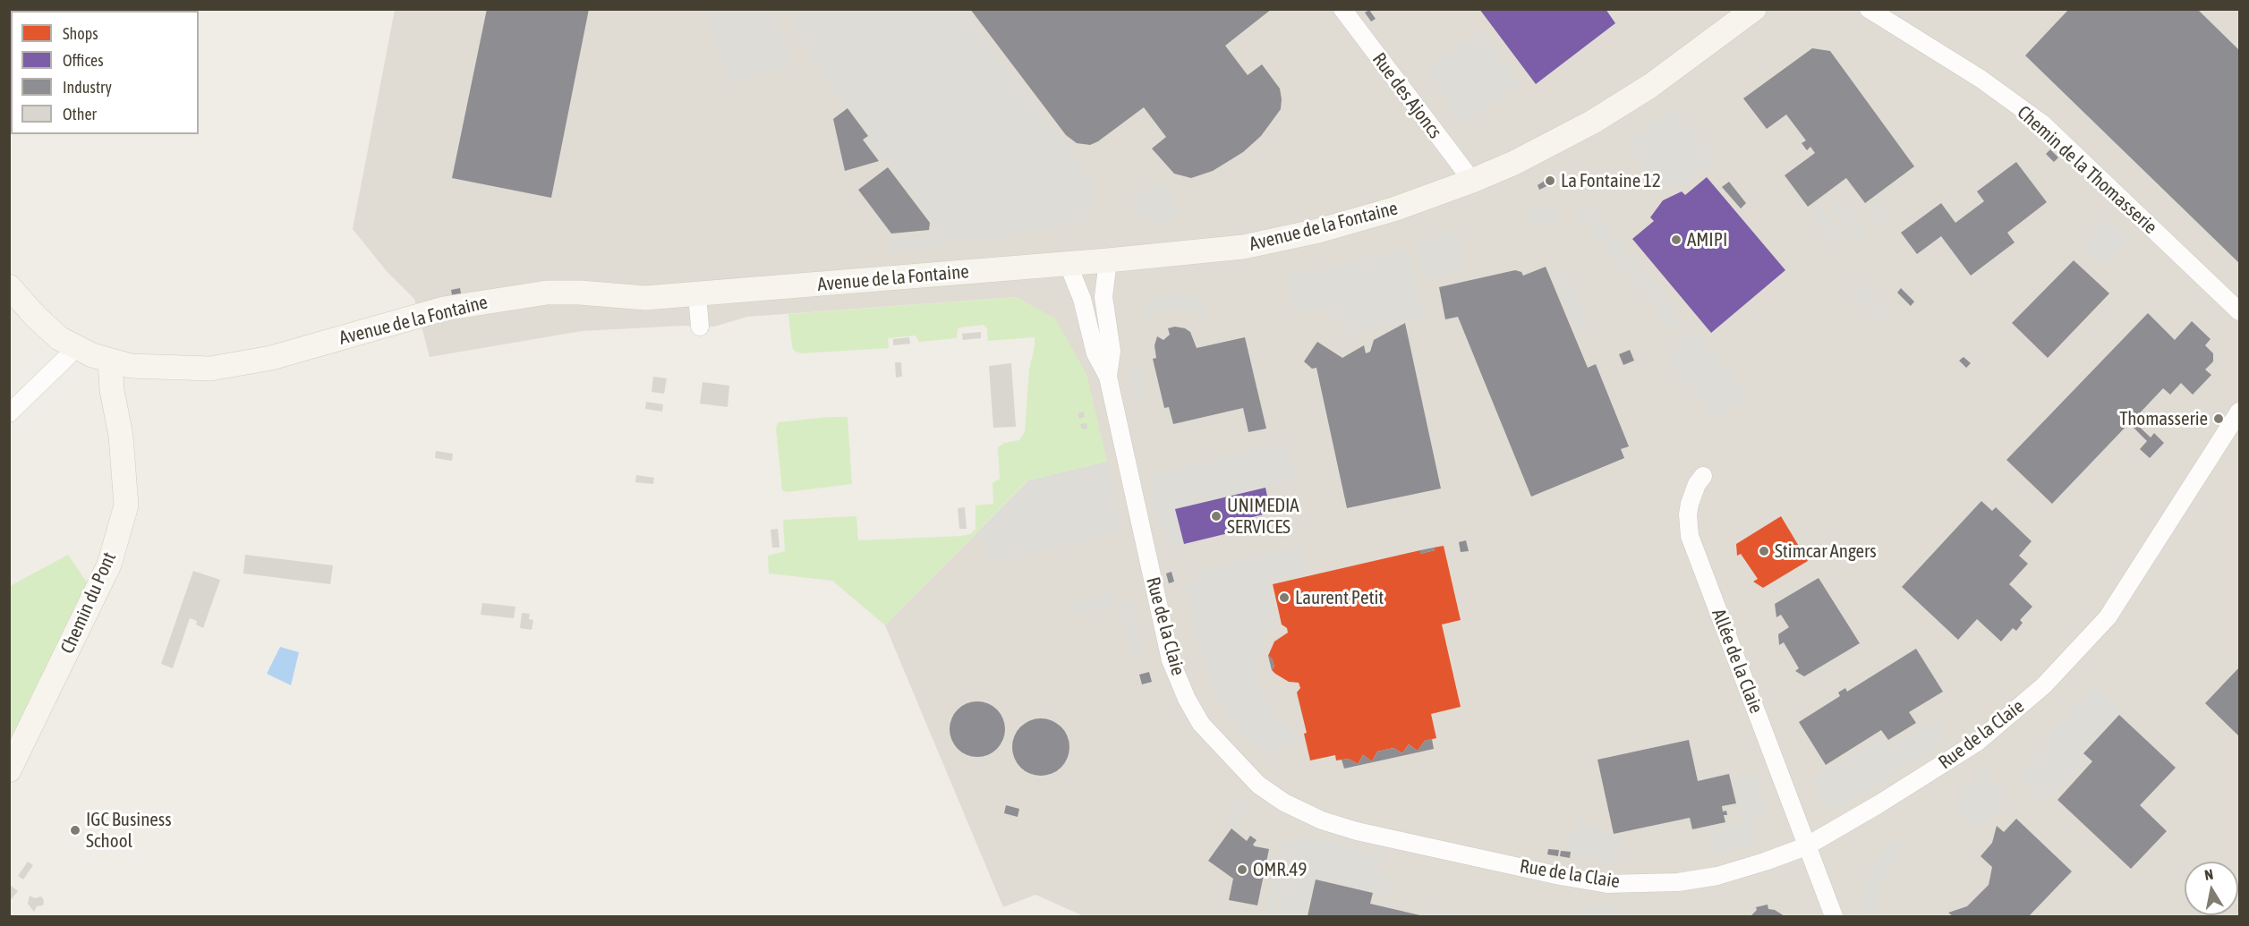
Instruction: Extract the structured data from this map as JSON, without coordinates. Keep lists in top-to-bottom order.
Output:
{
  "streets": {
    "street": [
      "Rue des Ajoncs",
      "Chemin de la Thomasserie",
      "Avenue de la Fontaine",
      "Chemin du Pont",
      "Rue de la Claie",
      "Allée de la Claie"
    ]
  },
  "crossings": [
    ["Rue des Ajoncs", "Avenue de la Fontaine"],
    ["Avenue de la Fontaine", "Chemin du Pont"],
    ["Avenue de la Fontaine", "Rue de la Claie"],
    ["Rue de la Claie", "Allée de la Claie"]
  ],
  "places": [
    "La Fontaine 12",
    "AMIPI",
    "Thomasserie",
    "UNIMEDIA SERVICES",
    "Stimcar Angers",
    "Laurent Petit",
    "IGC Business School",
    "OMR.49"
  ],
  "legend": [
    "Shops",
    "Offices",
    "Industry",
    "Other"
  ],
  "north": "top"
}
